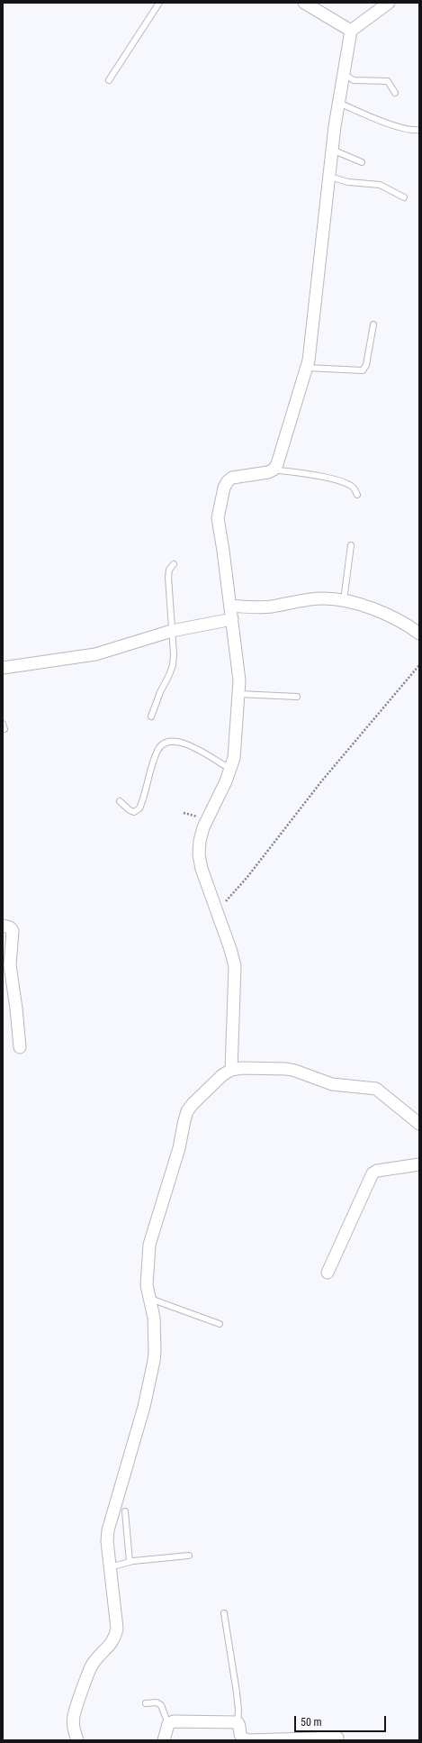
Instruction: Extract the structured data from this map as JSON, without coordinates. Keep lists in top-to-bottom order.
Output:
{
  "scale_bar": "50 m"
}
